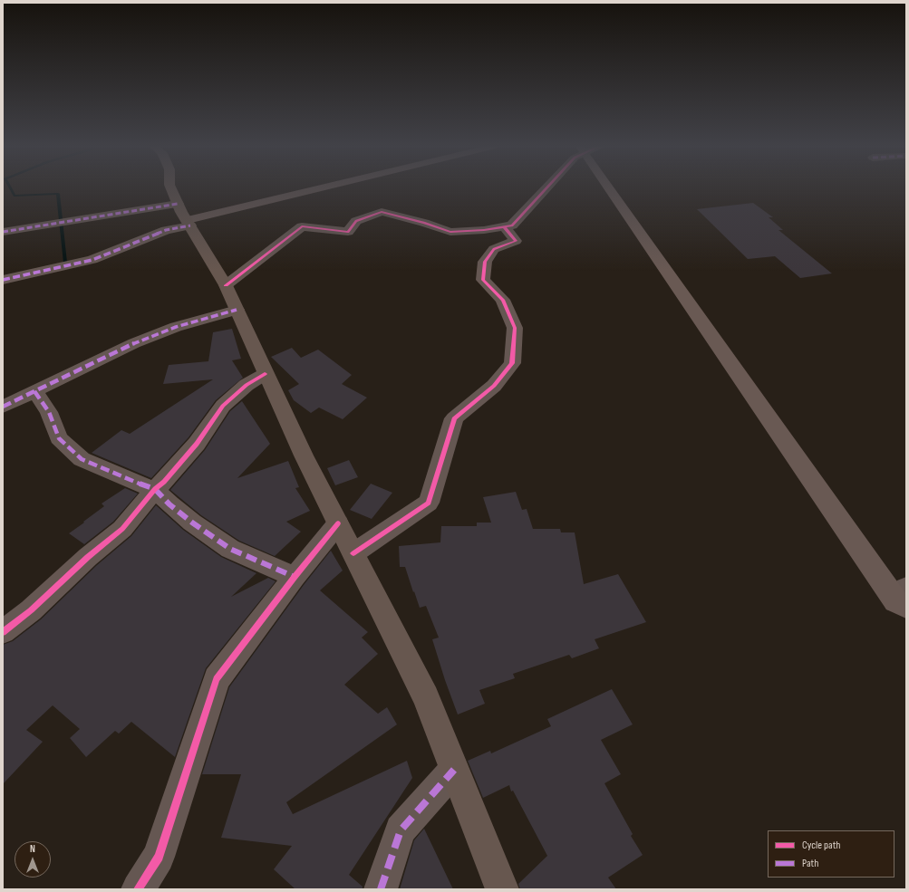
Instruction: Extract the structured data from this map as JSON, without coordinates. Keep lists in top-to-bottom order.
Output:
{
  "legend": ["Cycle path", "Path"],
  "north": "top"
}
